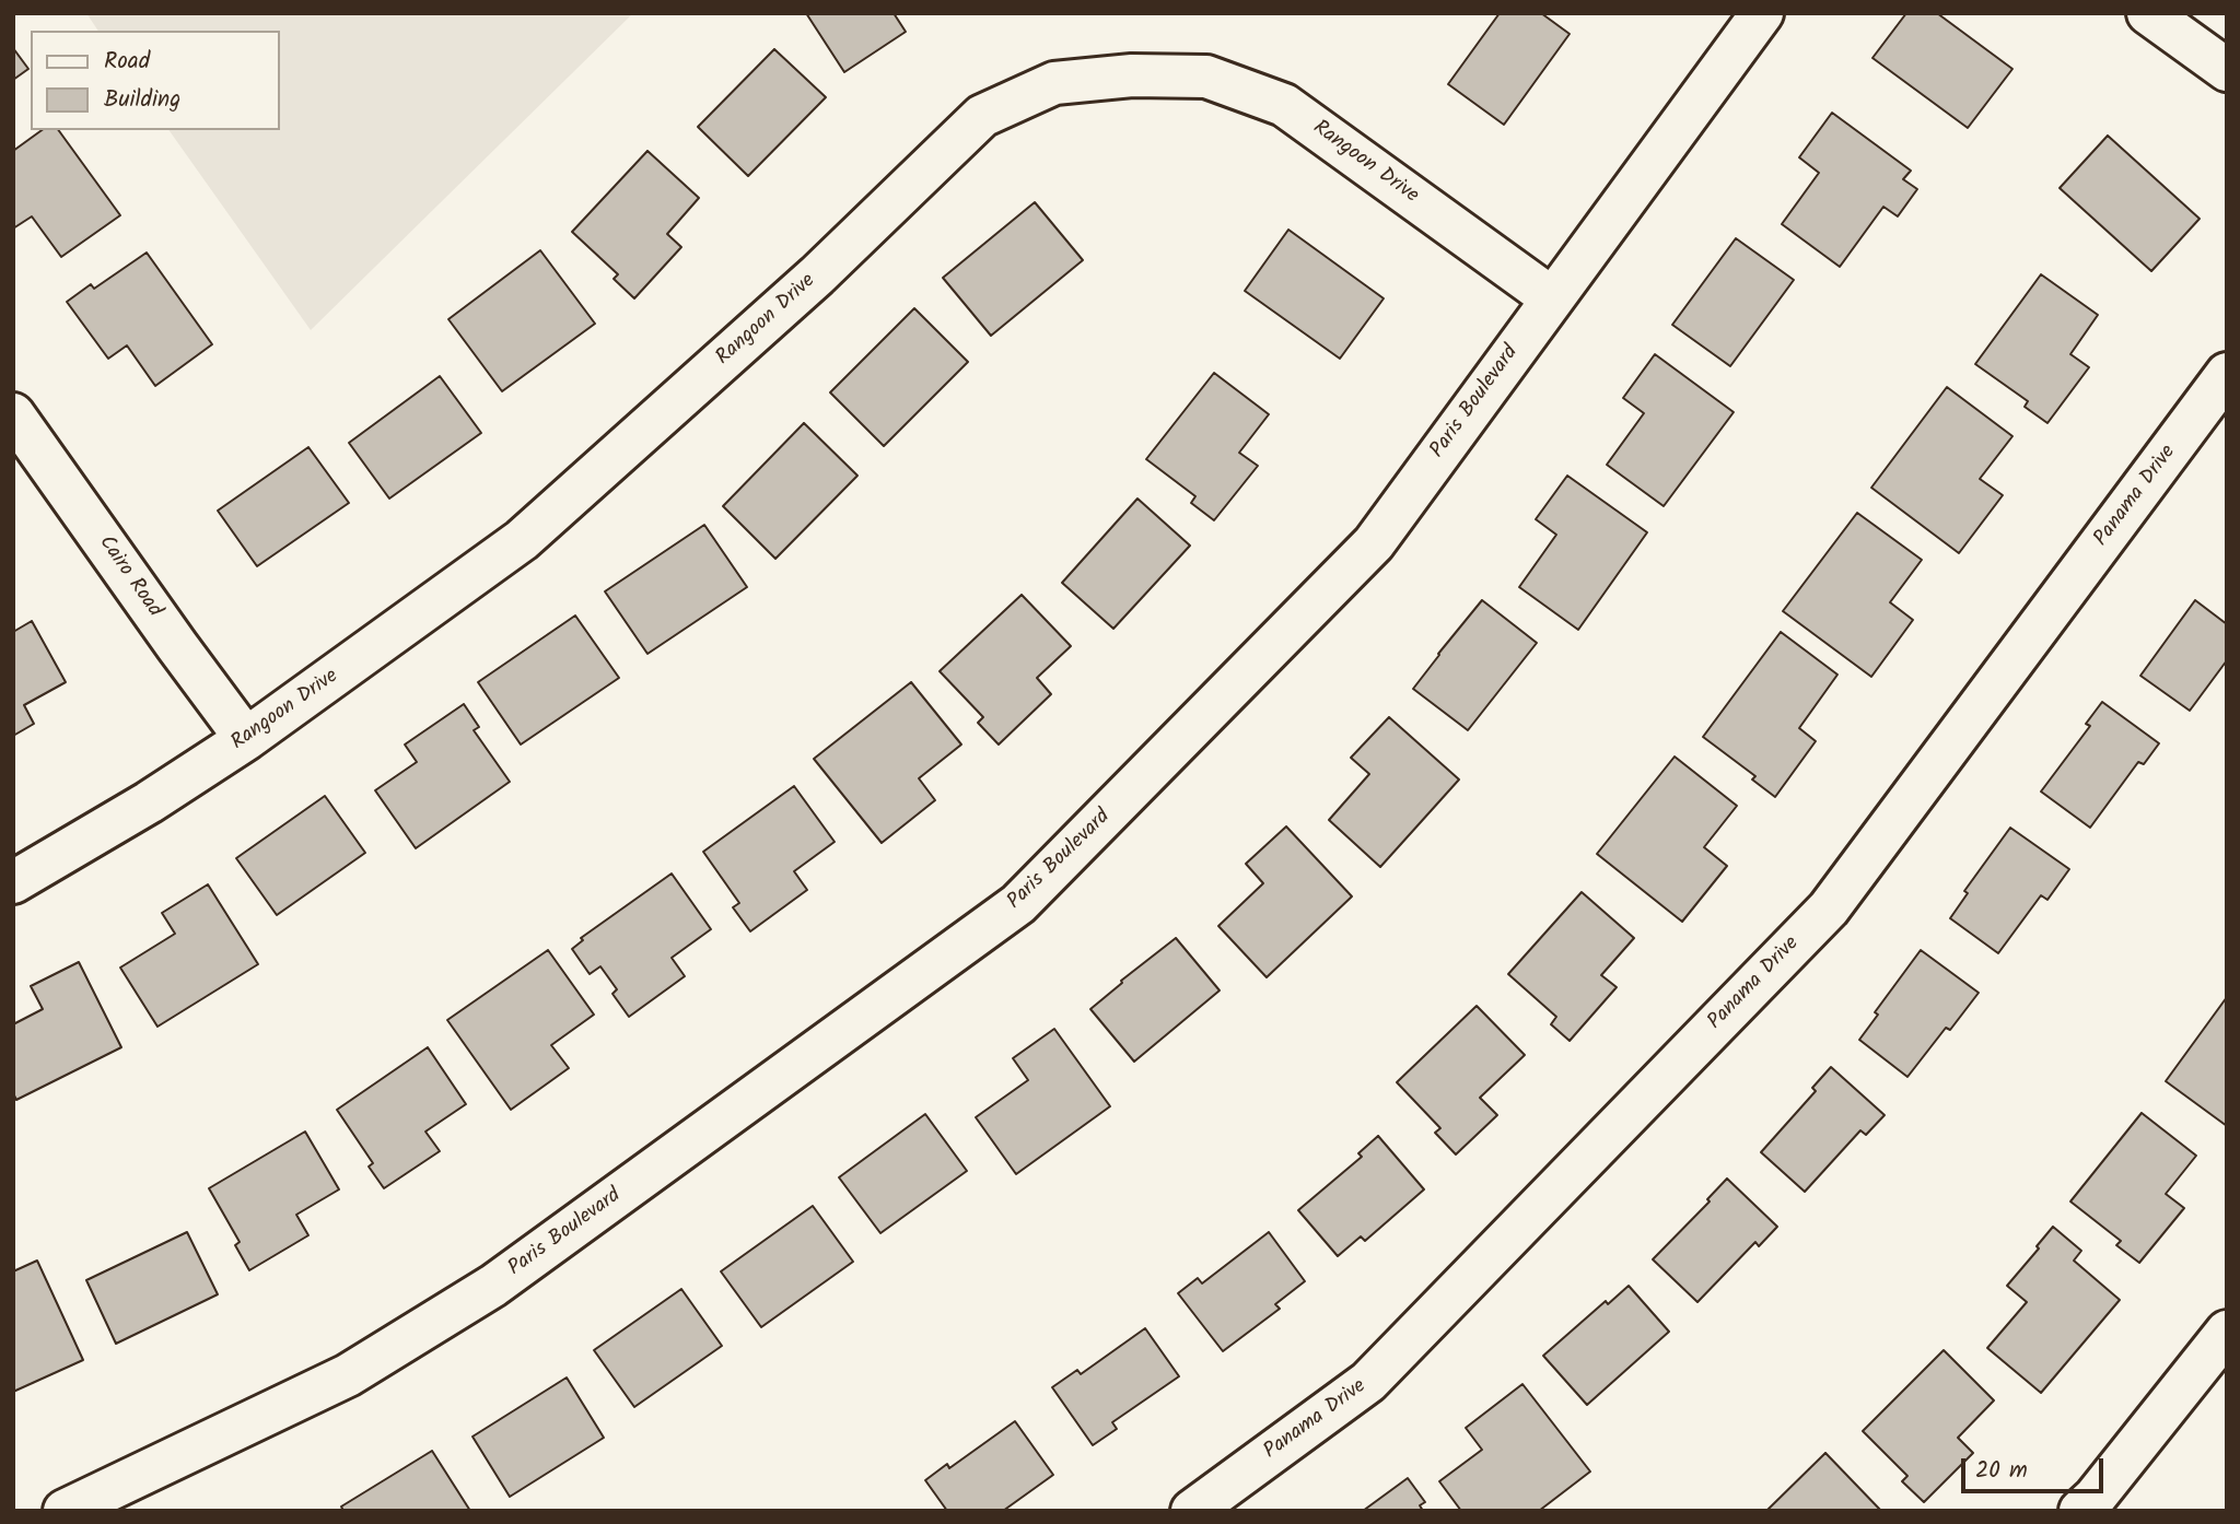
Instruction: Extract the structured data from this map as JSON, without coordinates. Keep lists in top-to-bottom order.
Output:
{
  "streets": {
    "street": [
      "Rangoon Drive",
      "Paris Boulevard",
      "Panama Drive",
      "Cairo Road"
    ]
  },
  "crossings": [
    ["Rangoon Drive", "Paris Boulevard"],
    ["Rangoon Drive", "Cairo Road"]
  ],
  "legend": ["Road", "Building"],
  "scale_bar": "20 m"
}
